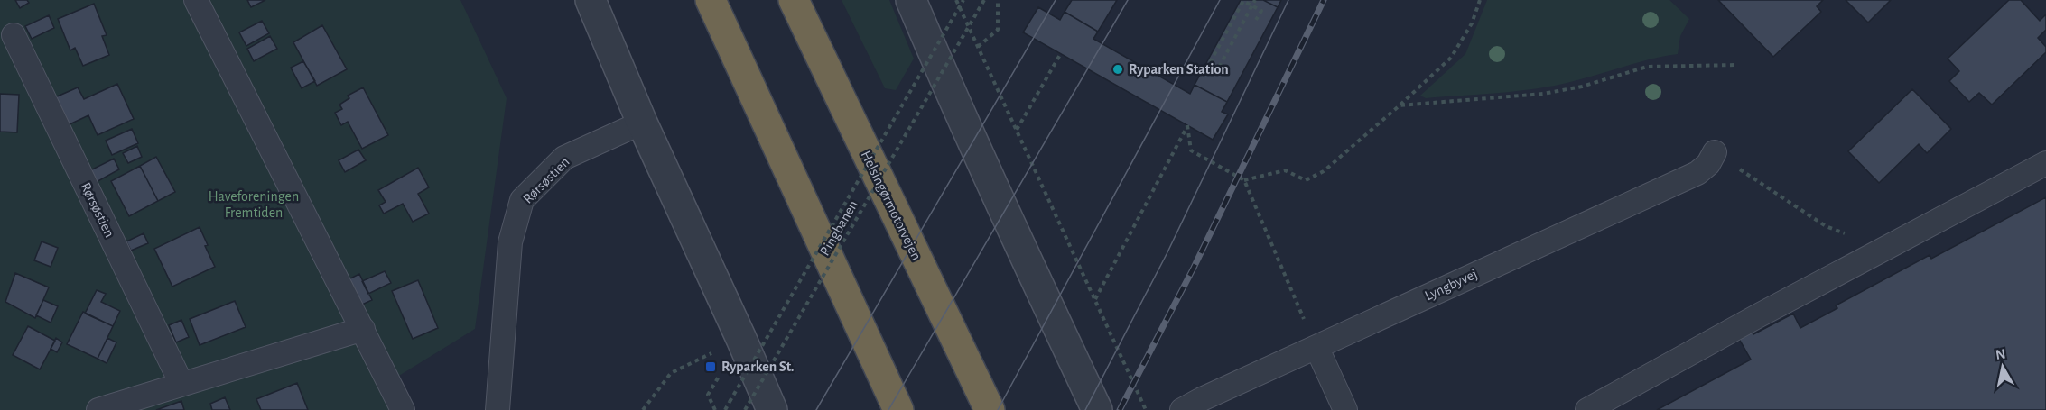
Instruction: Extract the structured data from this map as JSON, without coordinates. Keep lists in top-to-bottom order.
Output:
{
  "streets": {
    "highway": ["Helsingørmotorvejen"],
    "lane": ["Rørsøstien", "Lyngbyvej"],
    "path": ["Ringbanen"]
  },
  "parks": ["Haveforeningen Fremtiden"],
  "places": {
    "other": ["Ryparken Station"],
    "transit": ["Ryparken St."]
  },
  "north": "top"
}
